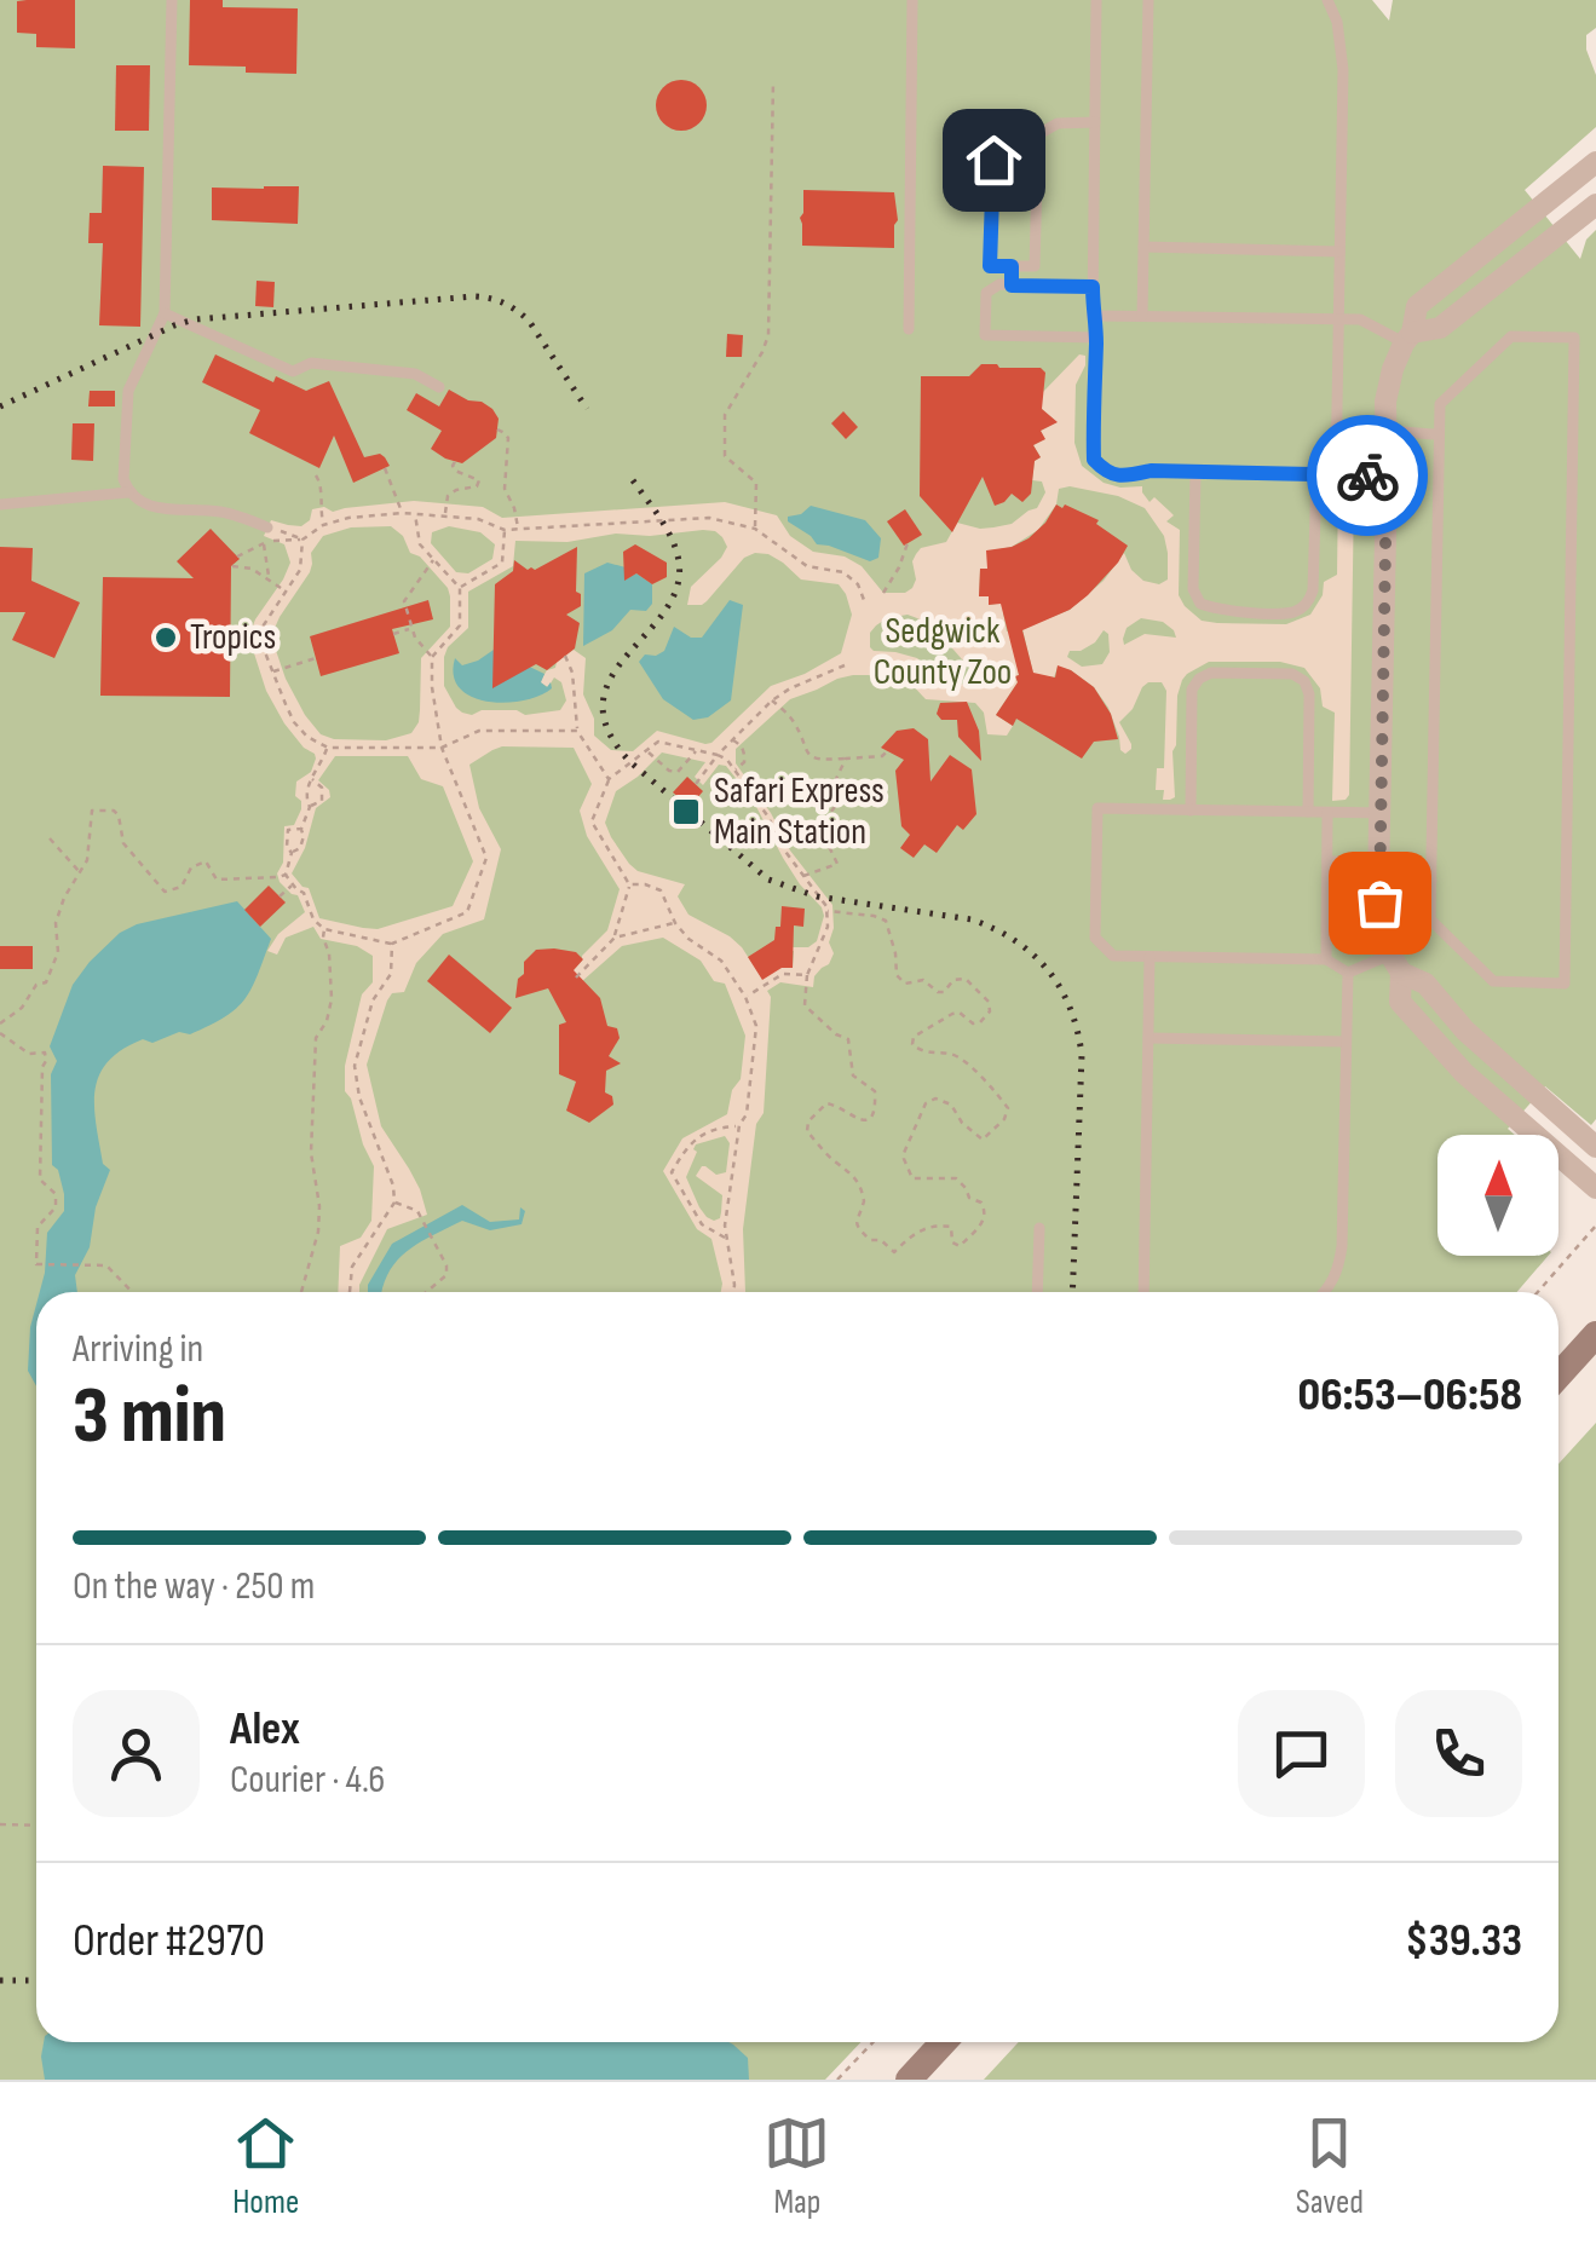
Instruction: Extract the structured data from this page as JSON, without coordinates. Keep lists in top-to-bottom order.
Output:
{
  "parks": ["Sedgwick County Zoo"],
  "places": {
    "other": ["Tropics"],
    "transit": ["Safari Express Main Station"]
  },
  "north": "top",
  "page": {
    "heading": ["3 min", "Arriving in", "06:53–06:58"],
    "panel": [
      "Alex",
      "Courier · 4.6",
      "Order #2970",
      "$39.33"
    ],
    "bar": "On the way · 250 m",
    "tabs": ["Home", "Map", "Saved"]
  }
}
